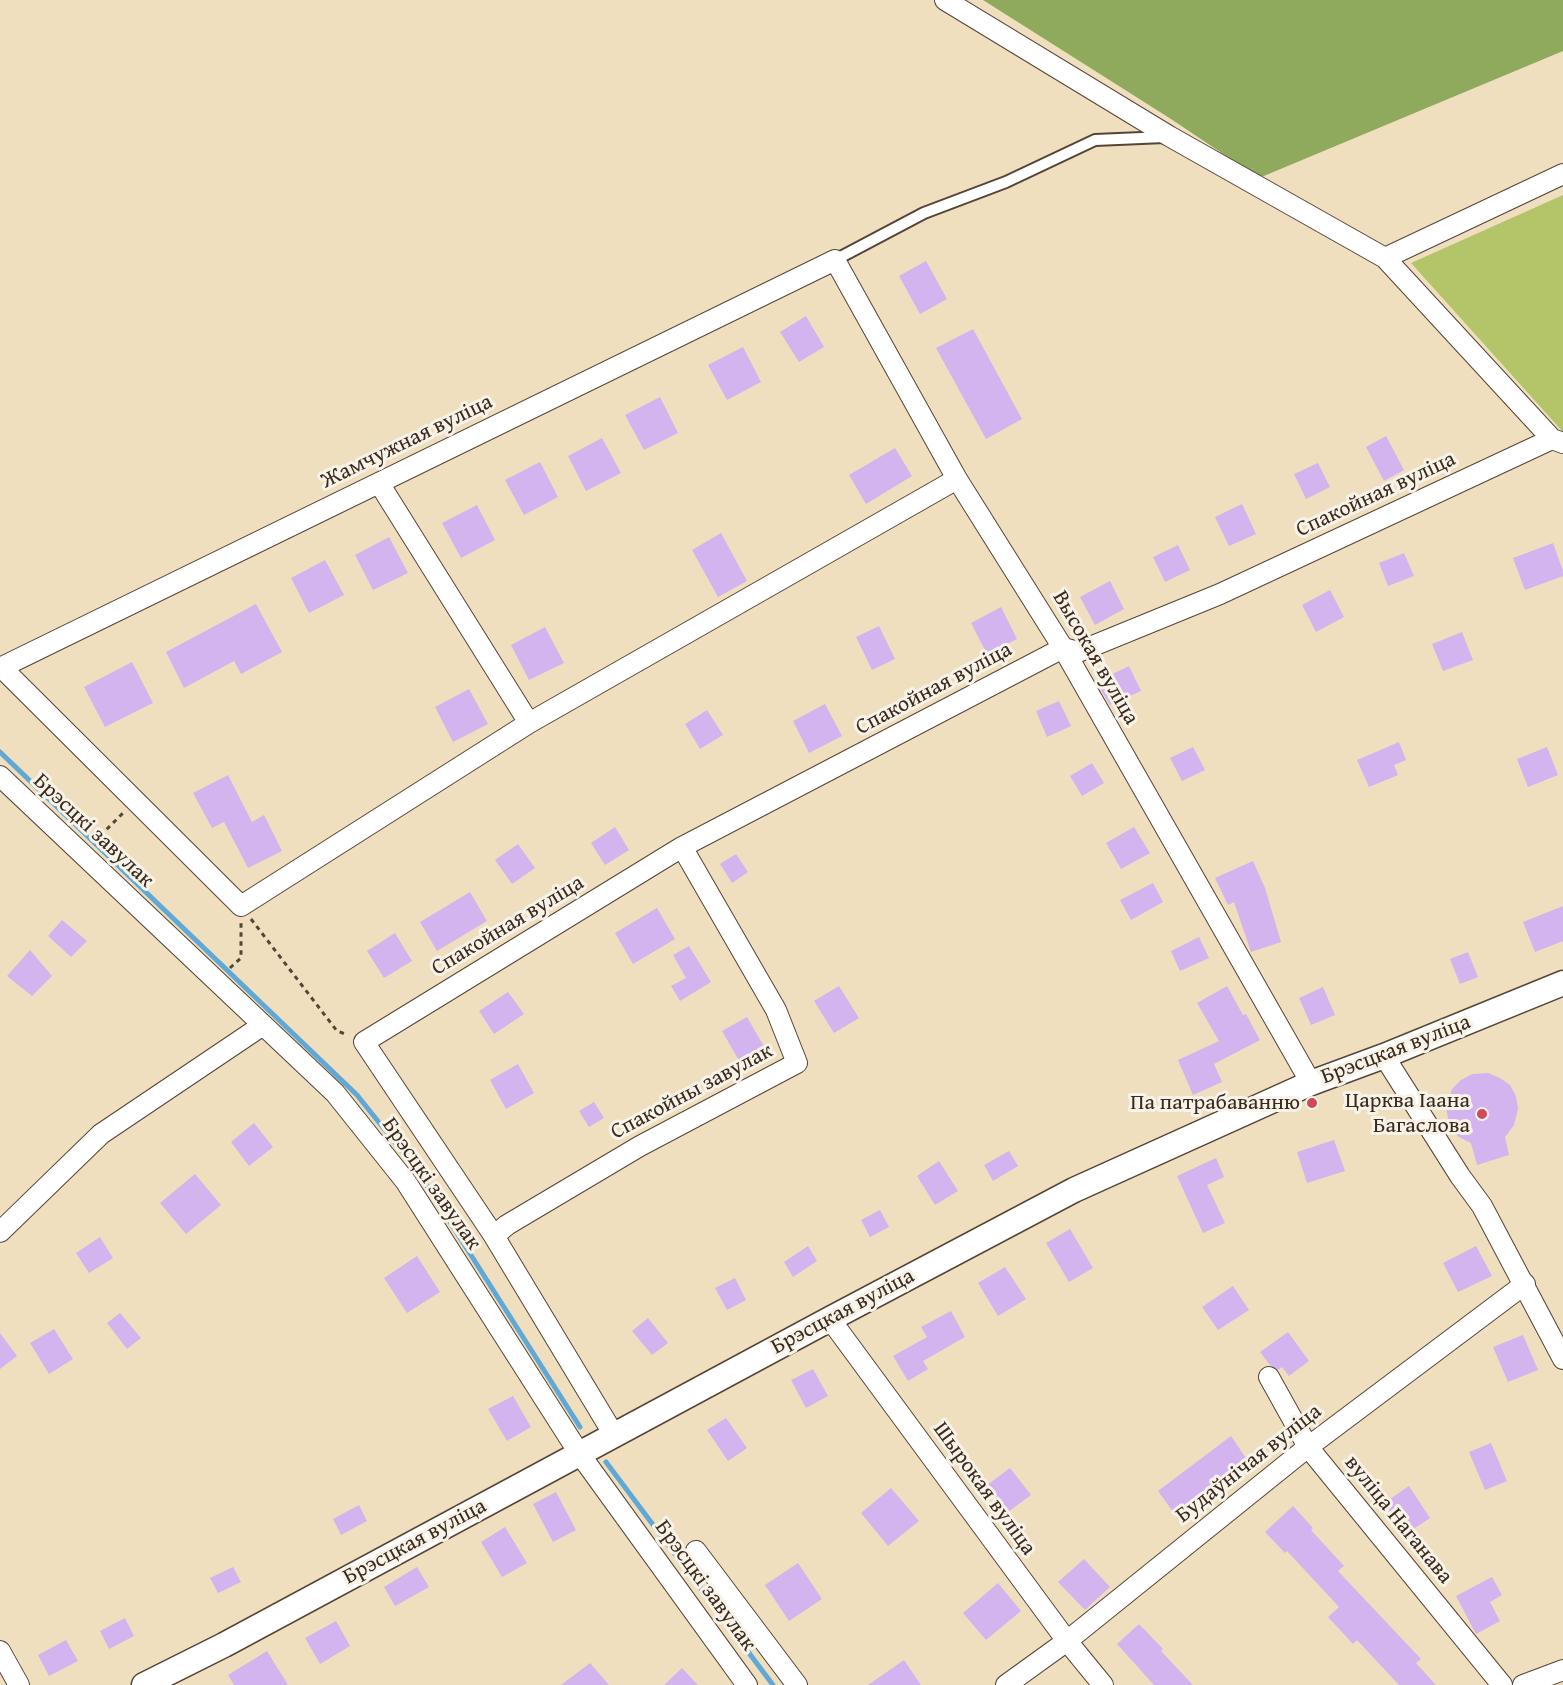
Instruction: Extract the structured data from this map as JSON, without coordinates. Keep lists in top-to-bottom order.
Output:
{
  "streets": {
    "street": [
      "Жамчужная вуліца",
      "Спакойная вуліца",
      "Высокая вуліца",
      "Брэсцкі завулак",
      "Брэсцкая вуліца",
      "Спакойны завулак",
      "Будаўнічая вуліца",
      "Шырокая вуліца",
      "вуліца Наганава"
    ]
  },
  "crossings": [
    ["Жамчужная вуліца", "Высокая вуліца"],
    ["Спакойная вуліца", "Высокая вуліца"],
    ["Спакойная вуліца", "Спакойны завулак"],
    ["Высокая вуліца", "Брэсцкая вуліца"],
    ["Брэсцкі завулак", "Брэсцкая вуліца"],
    ["Брэсцкая вуліца", "Шырокая вуліца"],
    ["Будаўнічая вуліца", "Шырокая вуліца"],
    ["Будаўнічая вуліца", "вуліца Наганава"]
  ],
  "places": ["Па патрабаванню", "Царква Іаана Багаслова"]
}
